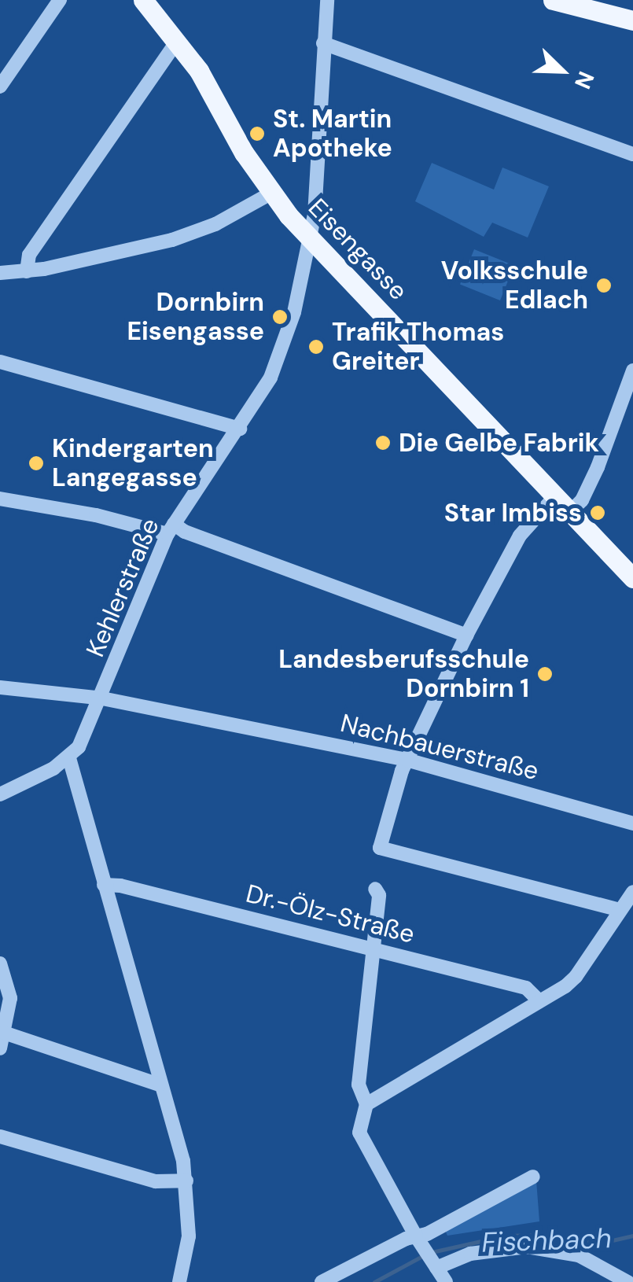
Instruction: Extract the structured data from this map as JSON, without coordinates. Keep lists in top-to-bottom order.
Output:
{
  "streets": {
    "main road": ["Eisengasse"],
    "street": ["Kehlerstraße", "Nachbauerstraße", "Dr.-Ölz-Straße"]
  },
  "crossings": [
    ["Eisengasse", "Kehlerstraße"],
    ["Kehlerstraße", "Nachbauerstraße"]
  ],
  "water": ["Fischbach"],
  "places": [
    "St. Martin Apotheke",
    "Volksschule Edlach",
    "Dornbirn Eisengasse",
    "Trafik Thomas Greiter",
    "Die Gelbe Fabrik",
    "Kindergarten Langegasse",
    "Star Imbiss",
    "Landesberufsschule Dornbirn 1"
  ],
  "north": "bottom right"
}
